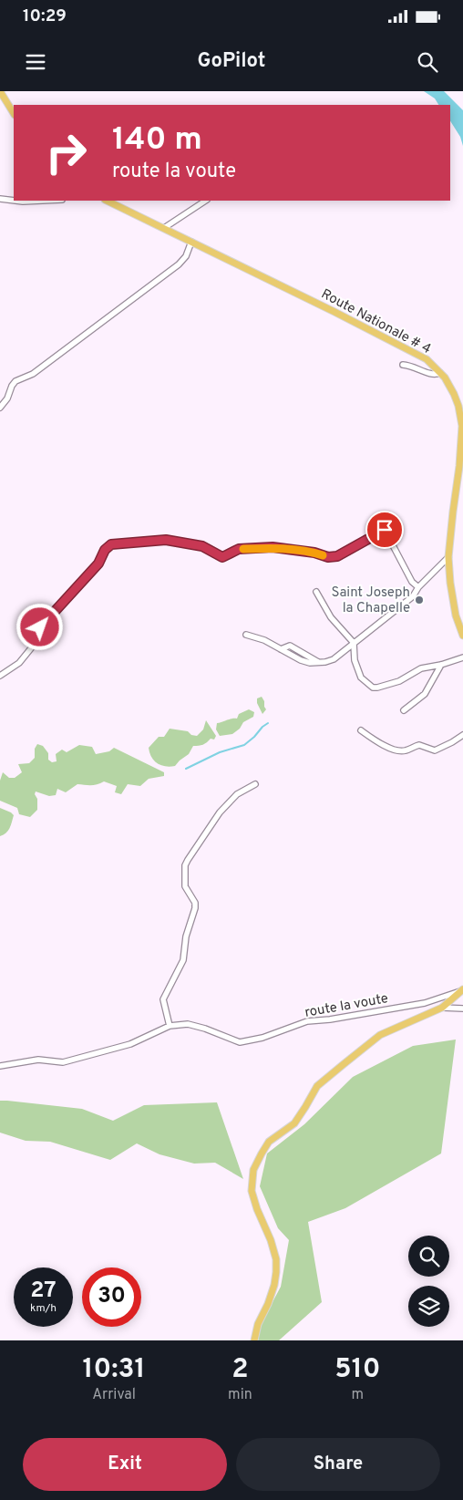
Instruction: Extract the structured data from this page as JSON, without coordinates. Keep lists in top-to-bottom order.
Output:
{
  "streets": {
    "main road": ["Route Nationale # 4"],
    "street": ["route la voute"]
  },
  "places": ["Saint Joseph la Chapelle"],
  "page": {
    "status": "10:29",
    "header": "GoPilot",
    "turn": ["140 m", "route la voute"],
    "speed": "27 km/h",
    "limit": "30",
    "eta": [
      "10:31",
      "Arrival",
      "2",
      "min",
      "510",
      "m"
    ],
    "buttons": ["Exit", "Share"]
  }
}
